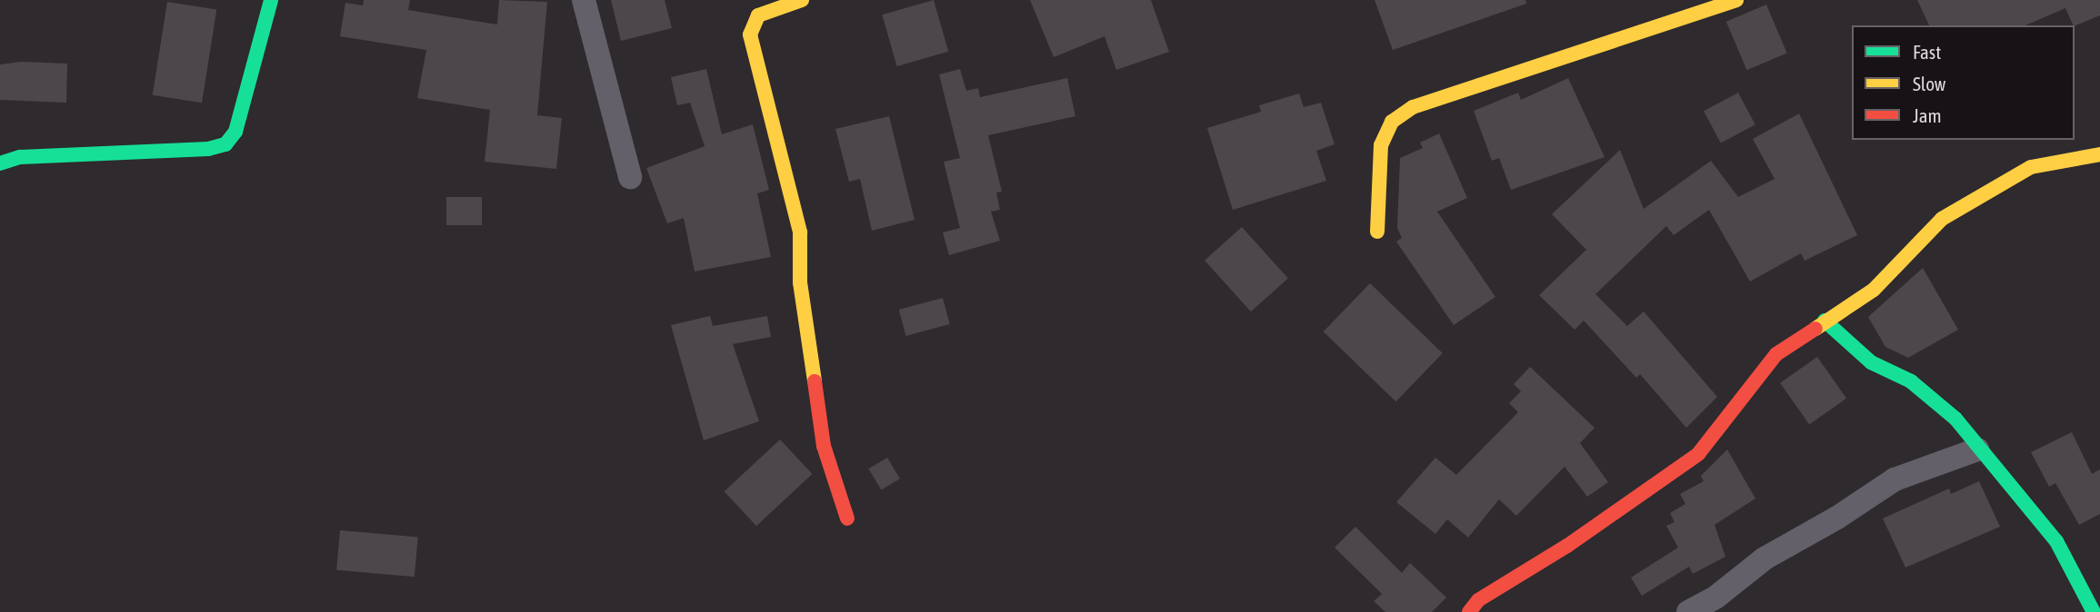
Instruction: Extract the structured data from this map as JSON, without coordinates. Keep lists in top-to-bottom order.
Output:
{
  "legend": ["Fast", "Slow", "Jam"]
}
